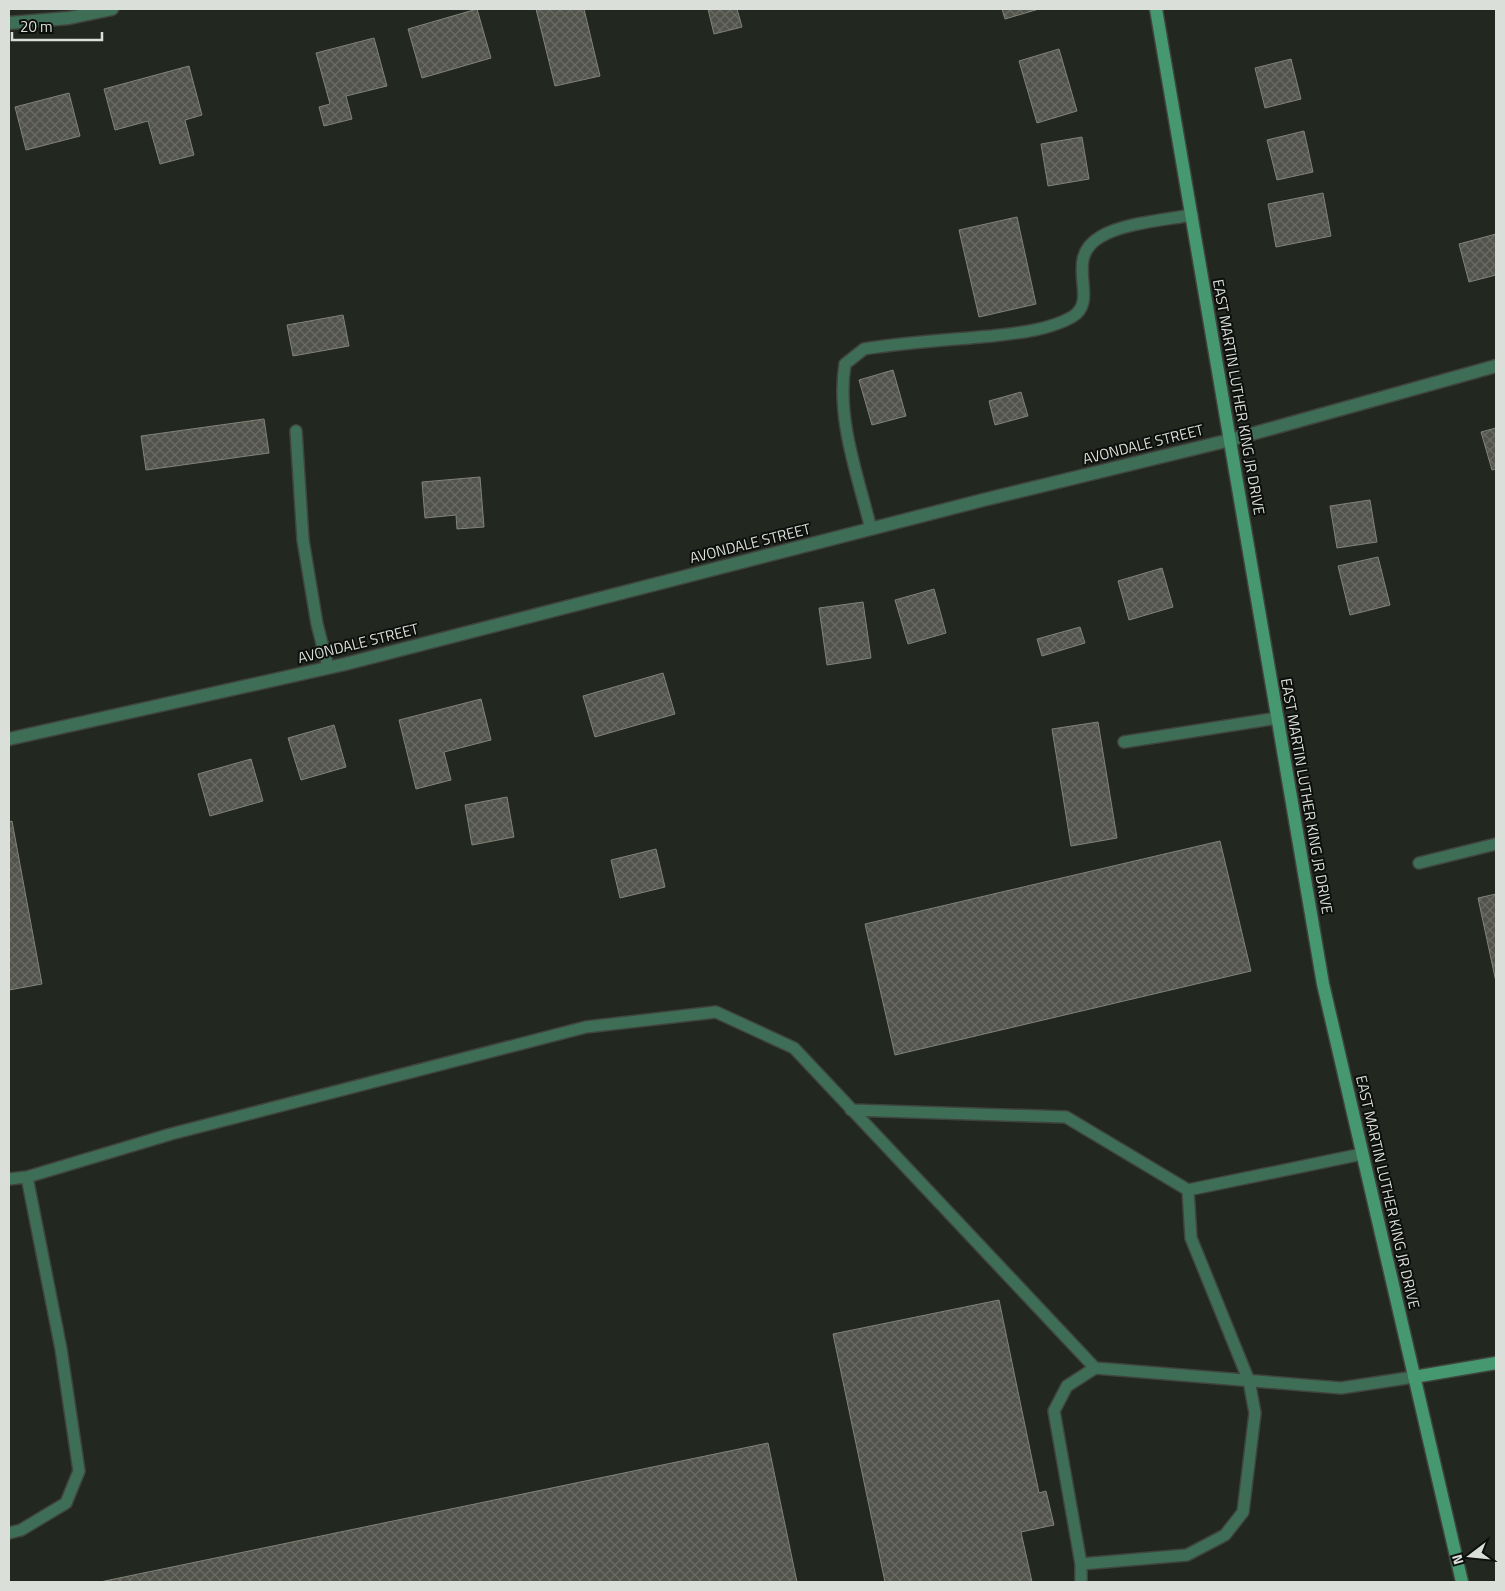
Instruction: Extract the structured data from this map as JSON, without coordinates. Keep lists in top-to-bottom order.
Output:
{
  "streets": {
    "main road": ["EAST MARTIN LUTHER KING JR DRIVE"],
    "street": ["AVONDALE STREET"]
  },
  "crossings": [
    ["EAST MARTIN LUTHER KING JR DRIVE", "AVONDALE STREET"]
  ],
  "scale_bar": "20 m",
  "north": "left"
}
